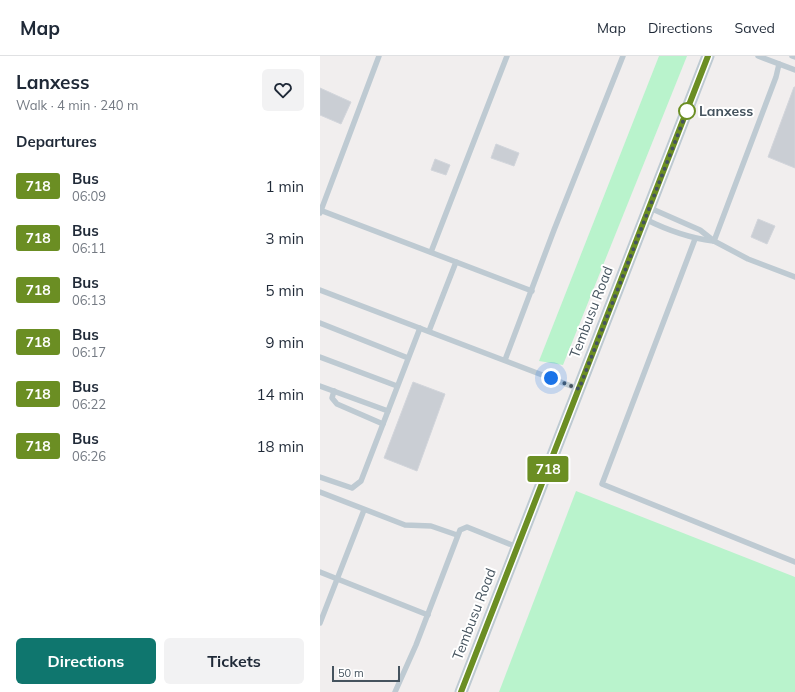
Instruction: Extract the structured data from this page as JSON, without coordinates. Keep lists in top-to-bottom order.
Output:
{
  "streets": {
    "street": ["Tembusu Road"]
  },
  "places": ["Lanxess"],
  "lines": ["bus line 718"],
  "scale_bar": "50 m",
  "page": {
    "header": "Map",
    "nav": ["Map", "Directions", "Saved"],
    "heading": [
      ["Lanxess", "Walk · 4 min · 240 m"],
      "Departures"
    ],
    "on_map": "718",
    "list": [
      {
        "mark": "718",
        "name": "Bus",
        "note": "06:09",
        "value": "1 min"
      },
      {
        "mark": "718",
        "name": "Bus",
        "note": "06:11",
        "value": "3 min"
      },
      {
        "mark": "718",
        "name": "Bus",
        "note": "06:13",
        "value": "5 min"
      },
      {
        "mark": "718",
        "name": "Bus",
        "note": "06:17",
        "value": "9 min"
      },
      {
        "mark": "718",
        "name": "Bus",
        "note": "06:22",
        "value": "14 min"
      },
      {
        "mark": "718",
        "name": "Bus",
        "note": "06:26",
        "value": "18 min"
      }
    ],
    "buttons": ["Directions", "Tickets"],
    "scale": "50 m"
  }
}
